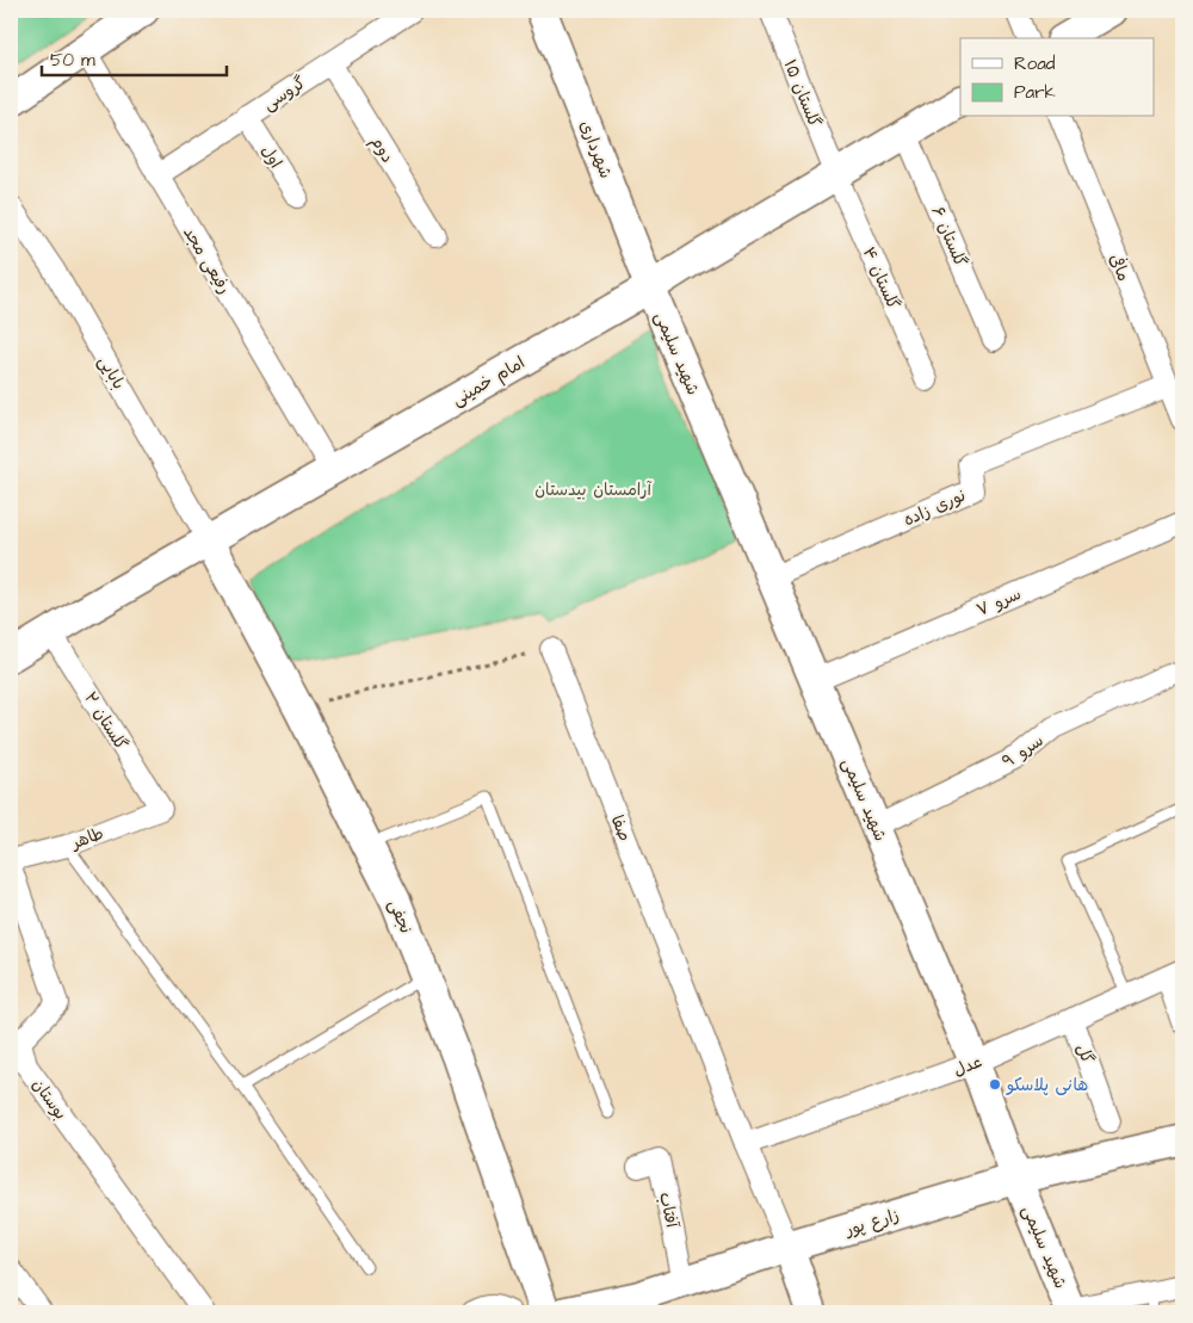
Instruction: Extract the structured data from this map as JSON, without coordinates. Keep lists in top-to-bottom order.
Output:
{
  "streets": {
    "street": [
      "گروسی",
      "گلستان ۱۵",
      "دوم",
      "شهرداری",
      "اول",
      "گلستان ۶",
      "رفیعی مجد",
      "مافی",
      "گلستان ۴",
      "شهید سلیمی",
      "بابایی",
      "امام خمینی",
      "نوری زاده",
      "سرو ۷",
      "گلستان ۲",
      "سرو ۹",
      "صفا",
      "طاهر",
      "نجفی",
      "گل",
      "عدل",
      "بوستان",
      "آفتاب",
      "زارع پور"
    ]
  },
  "crossings": [
    ["گروسی", "دوم"],
    ["گروسی", "اول"],
    ["گروسی", "رفیعی مجد"],
    ["گلستان ۱۵", "گلستان ۴"],
    ["گلستان ۱۵", "امام خمینی"],
    ["شهرداری", "شهید سلیمی"],
    ["شهرداری", "امام خمینی"],
    ["گلستان ۶", "امام خمینی"],
    ["رفیعی مجد", "امام خمینی"],
    ["مافی", "نوری زاده"],
    ["گلستان ۴", "امام خمینی"],
    ["شهید سلیمی", "امام خمینی"],
    ["شهید سلیمی", "نوری زاده"],
    ["شهید سلیمی", "سرو ۷"],
    ["شهید سلیمی", "سرو ۹"],
    ["شهید سلیمی", "عدل"],
    ["شهید سلیمی", "زارع پور"],
    ["بابایی", "امام خمینی"],
    ["بابایی", "نجفی"],
    ["امام خمینی", "گلستان ۲"],
    ["امام خمینی", "نجفی"],
    ["گلستان ۲", "طاهر"],
    ["صفا", "عدل"],
    ["صفا", "زارع پور"],
    ["گل", "عدل"],
    ["آفتاب", "زارع پور"]
  ],
  "parks": ["آرامستان بیدستان"],
  "places": ["هانی پلاسکو"],
  "legend": ["Road", "Park"],
  "scale_bar": "50 m"
}
